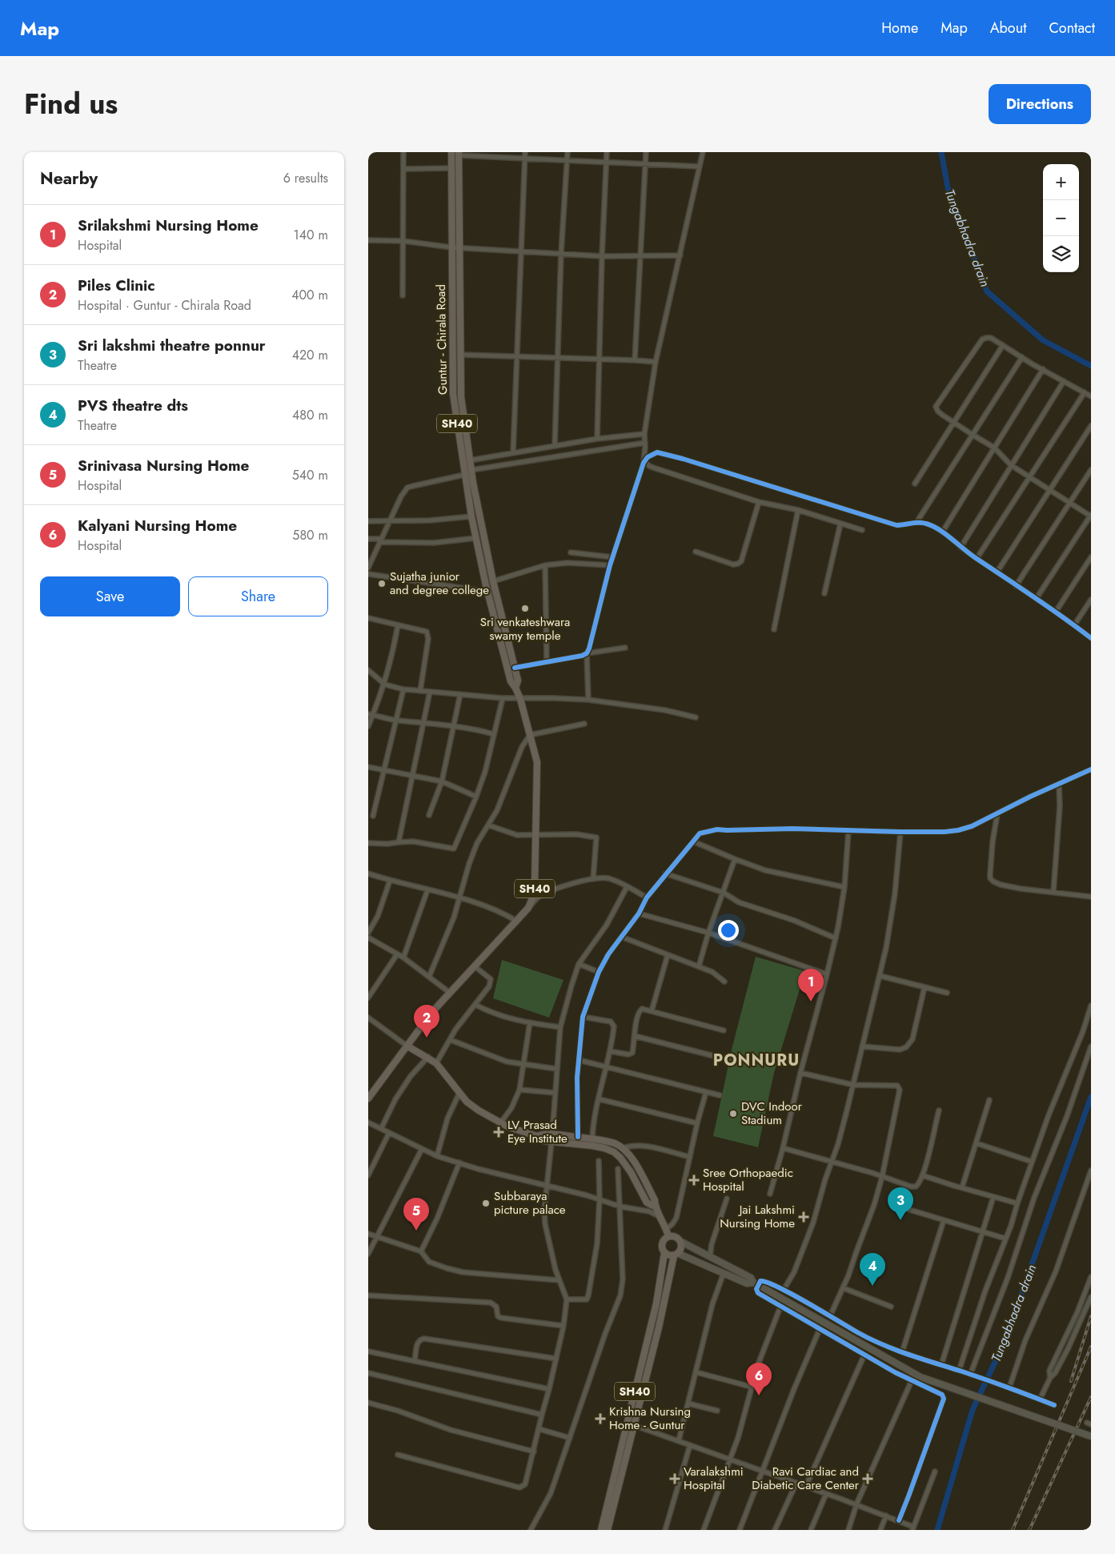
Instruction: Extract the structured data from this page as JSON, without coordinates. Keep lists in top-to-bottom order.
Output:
{
  "streets": {
    "main road": ["Guntur - Chirala Road", "SH40"]
  },
  "districts": ["PONNURU"],
  "water": ["Tungabhadra drain"],
  "places": {
    "other": [
      "Sujatha junior and degree college",
      "Sri venkateshwara swamy temple",
      "DVC Indoor Stadium",
      "Subbaraya picture palace"
    ],
    "health": [
      "LV Prasad Eye Institute",
      "Sree Orthopaedic Hospital",
      "Jai Lakshmi Nursing Home",
      "Krishna Nursing Home - Guntur",
      "Varalakshmi Hospital",
      "Ravi Cardiac and Diabetic Care Center"
    ]
  },
  "page": {
    "header": "Map",
    "nav": [
      "Home",
      "Map",
      "About",
      "Contact"
    ],
    "title": "Find us",
    "buttons": [
      "Directions",
      ["Save", "Share"]
    ],
    "heading": ["Nearby", "6 results"],
    "map_buttons": ["+", "−"],
    "list": [
      {
        "mark": "1",
        "name": "Srilakshmi Nursing Home",
        "note": "Hospital",
        "value": "140 m"
      },
      {
        "mark": "2",
        "name": "Piles Clinic",
        "note": "Hospital · Guntur - Chirala Road",
        "value": "400 m"
      },
      {
        "mark": "3",
        "name": "Sri lakshmi theatre ponnur",
        "note": "Theatre",
        "value": "420 m"
      },
      {
        "mark": "4",
        "name": "PVS theatre dts",
        "note": "Theatre",
        "value": "480 m"
      },
      {
        "mark": "5",
        "name": "Srinivasa Nursing Home",
        "note": "Hospital",
        "value": "540 m"
      },
      {
        "mark": "6",
        "name": "Kalyani Nursing Home",
        "note": "Hospital",
        "value": "580 m"
      }
    ],
    "pins": [
      "1",
      "2",
      "3",
      "5",
      "4",
      "6"
    ]
  }
}
